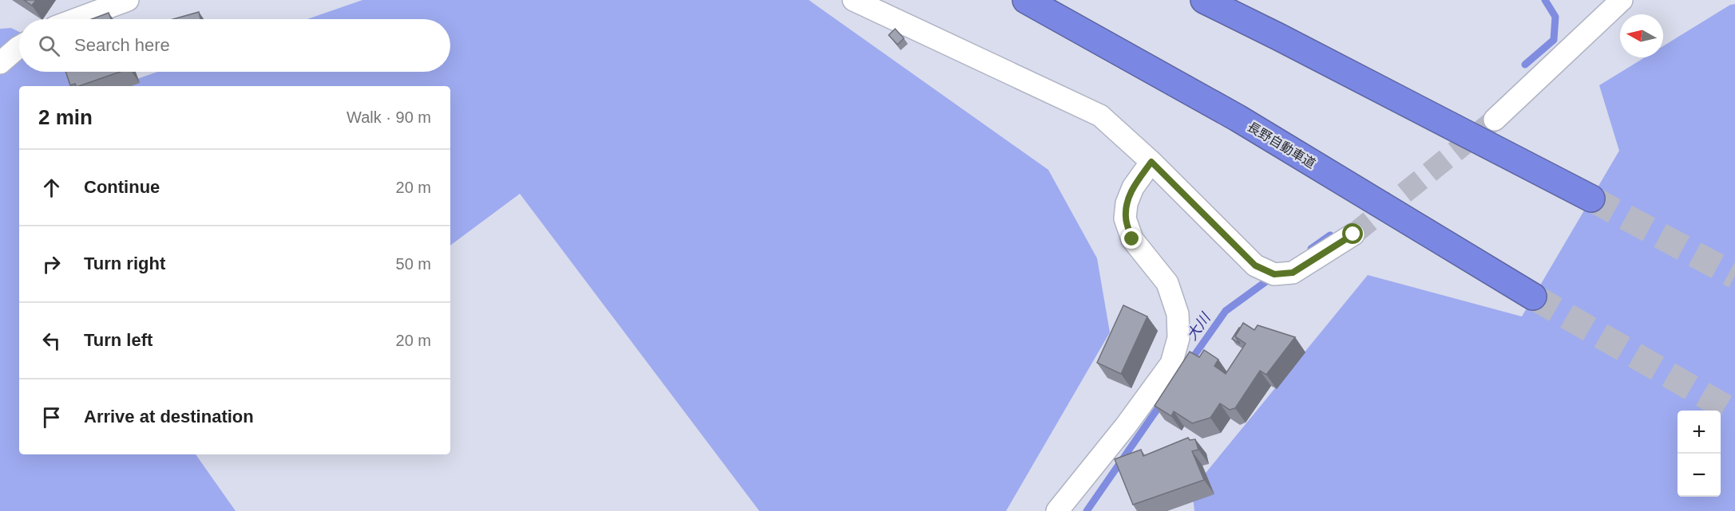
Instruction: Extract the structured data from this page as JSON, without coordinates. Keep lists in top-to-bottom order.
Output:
{
  "streets": {
    "highway": ["長野自動車道"]
  },
  "water": ["大川"],
  "north": "left",
  "page": {
    "search": "Search here",
    "heading": ["2 min", "Walk · 90 m"],
    "list": [
      ["Continue", "20 m"],
      ["Turn right", "50 m"],
      ["Turn left", "20 m"],
      "Arrive at destination"
    ],
    "map_buttons": ["+", "−"]
  }
}
